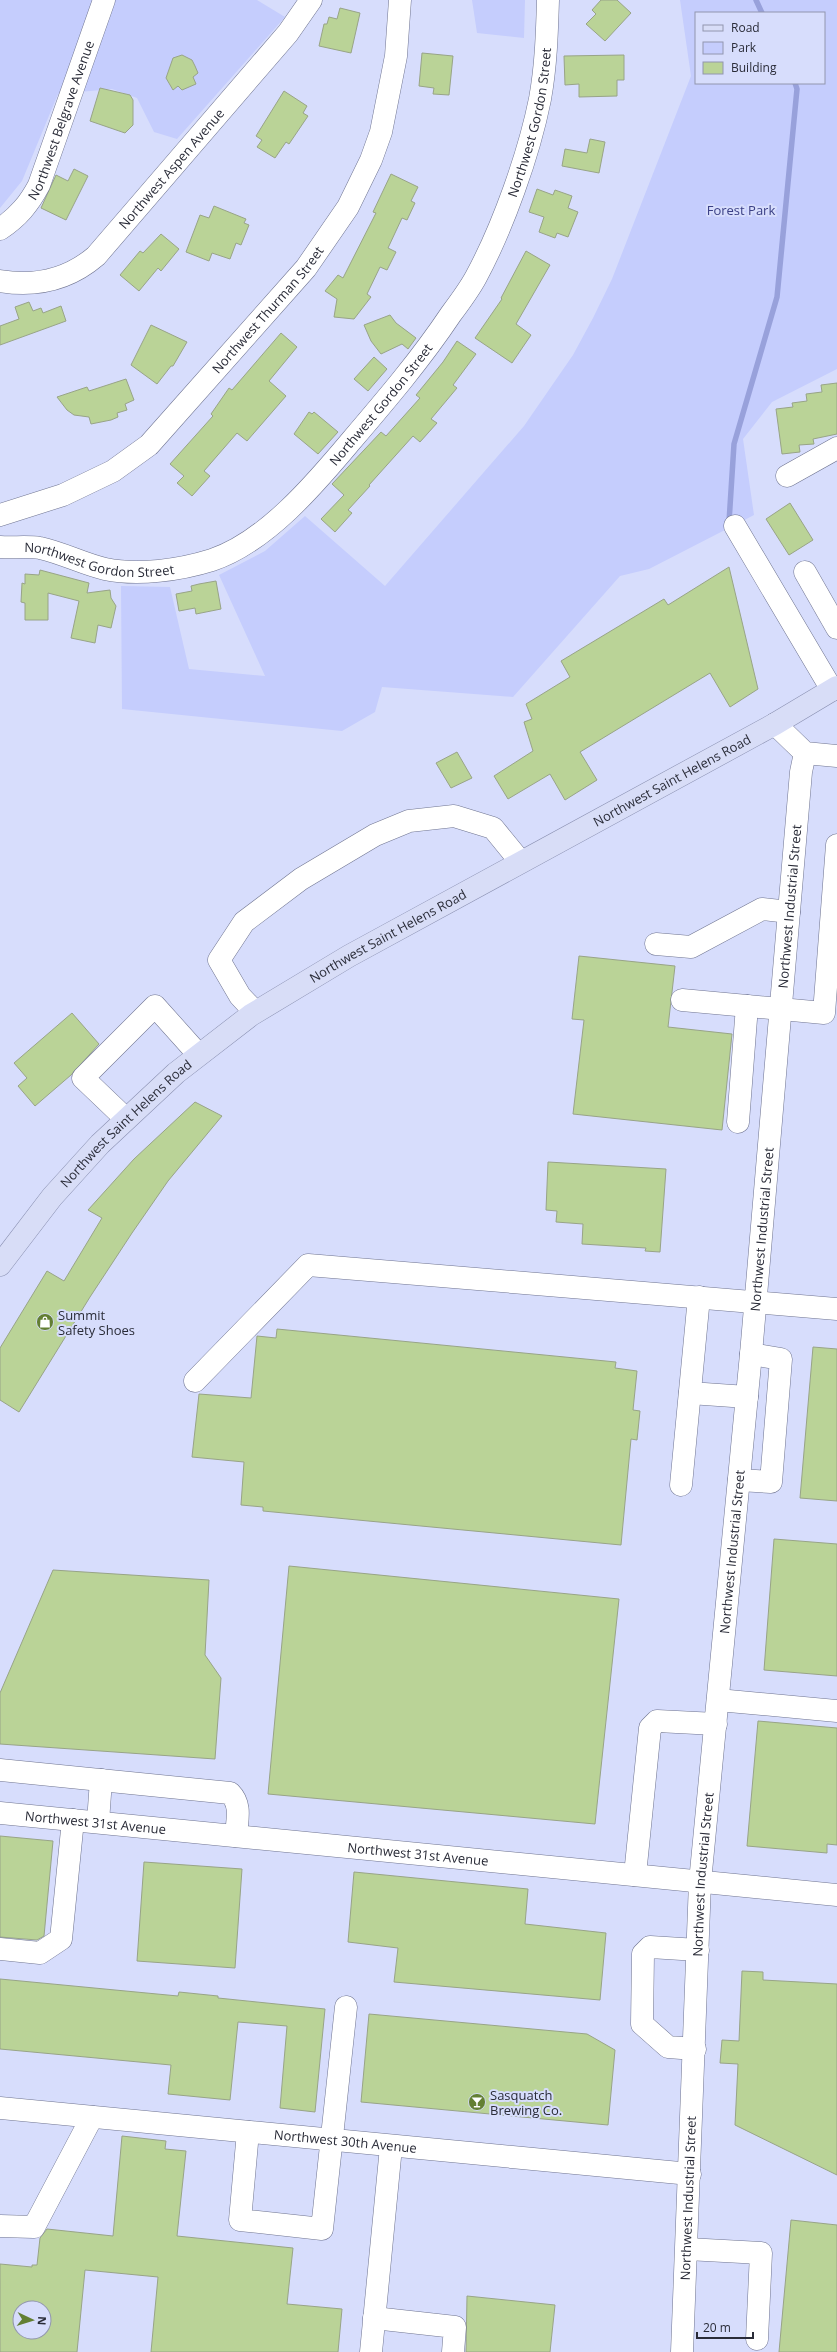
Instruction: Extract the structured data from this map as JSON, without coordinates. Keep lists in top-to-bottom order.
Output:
{
  "streets": {
    "main road": ["Northwest Saint Helens Road"],
    "street": [
      "Northwest Belgrave Avenue",
      "Northwest Gordon Street",
      "Northwest Aspen Avenue",
      "Northwest Thurman Street",
      "Northwest Industrial Street",
      "Northwest 31st Avenue",
      "Northwest 30th Avenue"
    ]
  },
  "crossings": [
    ["Northwest Industrial Street", "Northwest 31st Avenue"],
    ["Northwest Industrial Street", "Northwest 30th Avenue"]
  ],
  "parks": ["Forest Park"],
  "places": {
    "shop": ["Summit Safety Shoes"],
    "bar": ["Sasquatch Brewing Co."]
  },
  "legend": ["Road", "Park", "Building"],
  "scale_bar": "20 m",
  "north": "right"
}
